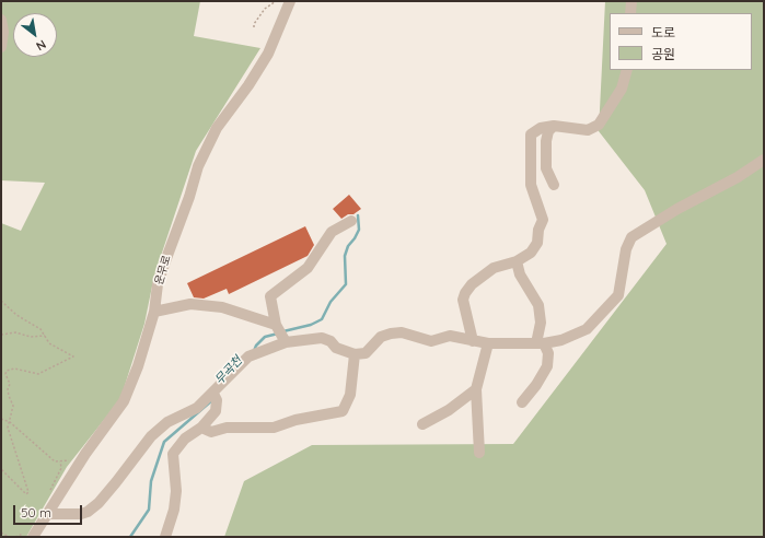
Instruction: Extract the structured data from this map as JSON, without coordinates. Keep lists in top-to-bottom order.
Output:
{
  "streets": {
    "street": ["운무로"]
  },
  "water": ["무곡천"],
  "legend": ["도로", "공원"],
  "scale_bar": "50 m",
  "north": "bottom right"
}
